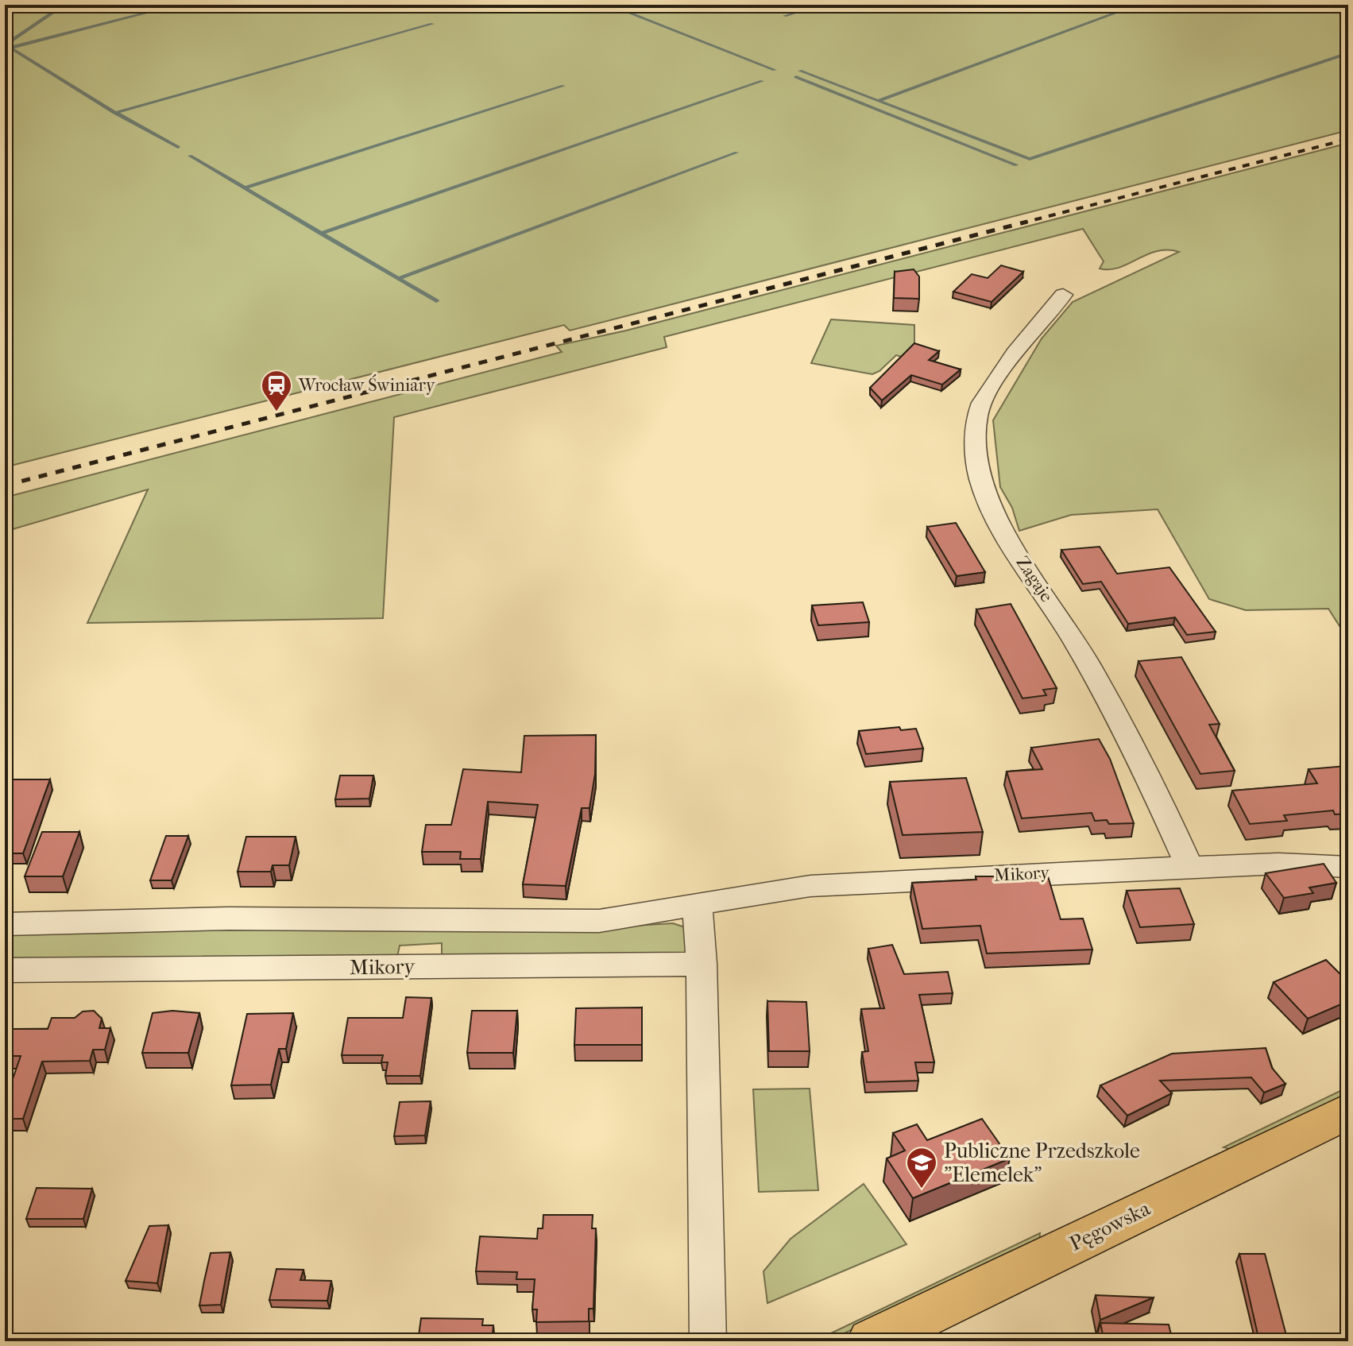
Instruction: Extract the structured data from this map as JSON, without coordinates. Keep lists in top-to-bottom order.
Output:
{
  "streets": {
    "main road": ["Pęgowska"],
    "street": ["Zagaje", "Mikory"]
  },
  "crossings": [
    ["Zagaje", "Mikory"]
  ],
  "places": {
    "station": ["Wrocław Świniary"],
    "school or university": ["Publiczne Przedszkole \"Elemelek\""]
  }
}
